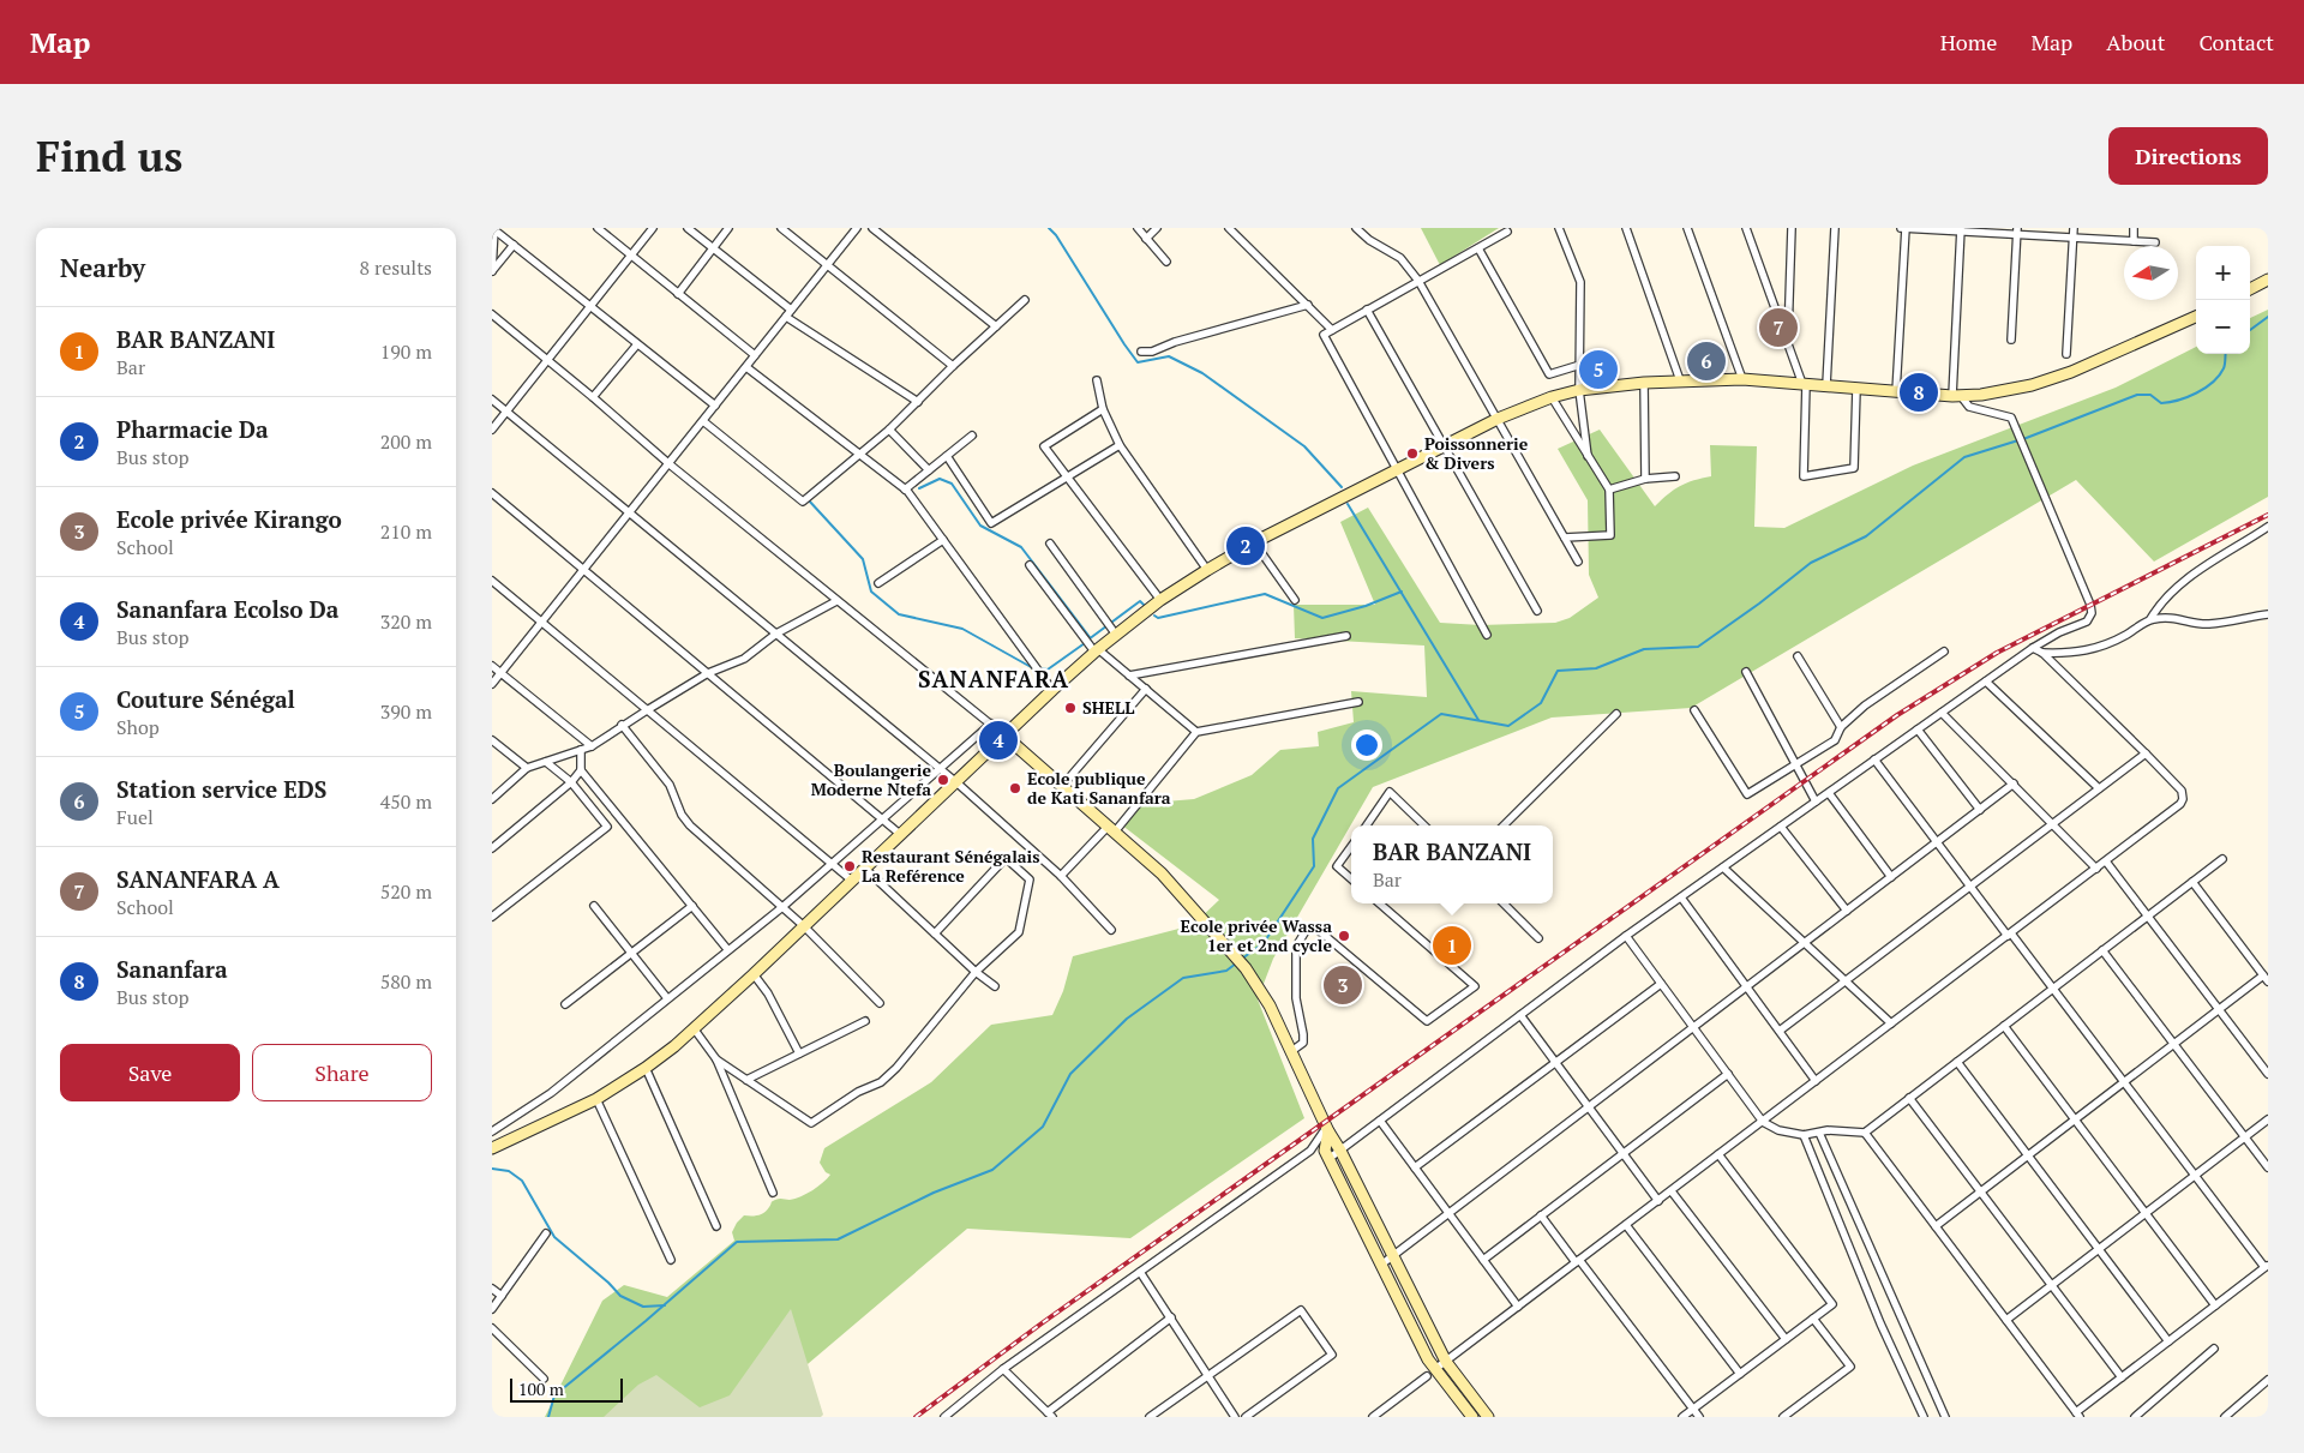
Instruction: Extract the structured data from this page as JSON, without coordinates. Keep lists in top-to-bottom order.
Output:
{
  "districts": ["SANANFARA"],
  "places": [
    "Poissonnerie & Divers",
    "SHELL",
    "Boulangerie Moderne Ntefa",
    "Ecole publique de Kati Sananfara",
    "Restaurant Sénégalais La Reférence",
    "Ecole privée Wassa 1er et 2nd cycle"
  ],
  "scale_bar": "100 m",
  "north": "left",
  "page": {
    "header": "Map",
    "nav": [
      "Home",
      "Map",
      "About",
      "Contact"
    ],
    "buttons": [
      "Directions",
      ["Save", "Share"]
    ],
    "title": "Find us",
    "heading": ["Nearby", "8 results"],
    "map_buttons": ["+", "−"],
    "list": [
      {
        "mark": "1",
        "name": "BAR BANZANI",
        "note": "Bar",
        "value": "190 m"
      },
      {
        "mark": "2",
        "name": "Pharmacie Da",
        "note": "Bus stop",
        "value": "200 m"
      },
      {
        "mark": "3",
        "name": "Ecole privée Kirango",
        "note": "School",
        "value": "210 m"
      },
      {
        "mark": "4",
        "name": "Sananfara Ecolso Da",
        "note": "Bus stop",
        "value": "320 m"
      },
      {
        "mark": "5",
        "name": "Couture Sénégal",
        "note": "Shop",
        "value": "390 m"
      },
      {
        "mark": "6",
        "name": "Station service EDS",
        "note": "Fuel",
        "value": "450 m"
      },
      {
        "mark": "7",
        "name": "SANANFARA A",
        "note": "School",
        "value": "520 m"
      },
      {
        "mark": "8",
        "name": "Sananfara",
        "note": "Bus stop",
        "value": "580 m"
      }
    ],
    "pins": [
      "7",
      "6",
      "5",
      "8",
      "2",
      "4",
      "1",
      "3"
    ],
    "popup": ["BAR BANZANI", "Bar"],
    "scale": "100 m"
  }
}
